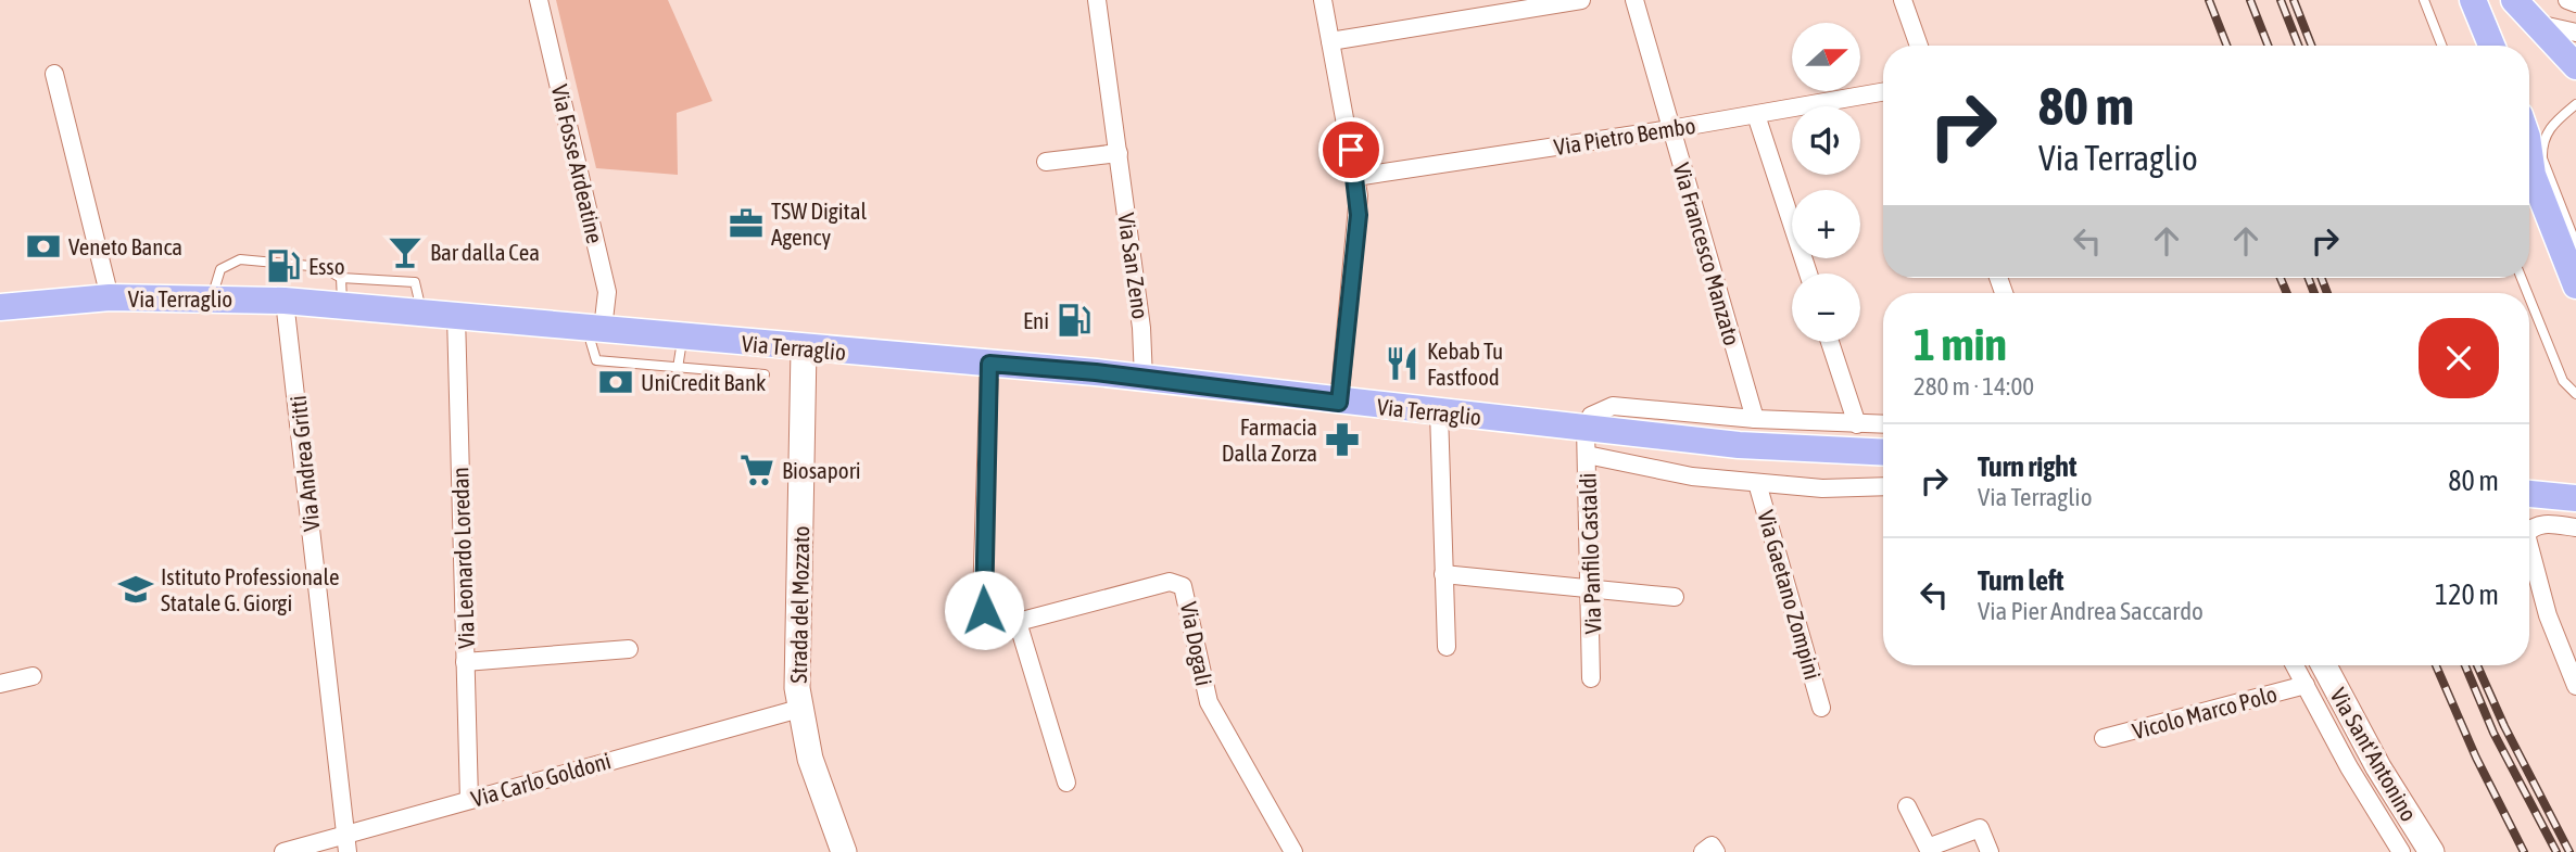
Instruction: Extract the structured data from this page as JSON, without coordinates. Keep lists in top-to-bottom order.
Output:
{
  "streets": {
    "main road": ["Via Terraglio"],
    "street": [
      "Via Pietro Bembo",
      "Via Fosse Ardeatine",
      "Via Francesco Manzato",
      "Via San Zeno",
      "Via Andrea Gritti",
      "Via Panfilo Castaldi",
      "Via Leonardo Loredan",
      "Via Gaetano Zompini",
      "Strada del Mozzato",
      "Via Dogali",
      "Vicolo Marco Polo",
      "Via Sant'Antonino",
      "Via Carlo Goldoni"
    ]
  },
  "crossings": [
    ["Via Pietro Bembo", "Via Francesco Manzato"],
    ["Via Fosse Ardeatine", "Via Terraglio"],
    ["Via San Zeno", "Via Terraglio"],
    ["Via Terraglio", "Via Andrea Gritti"],
    ["Via Terraglio", "Via Panfilo Castaldi"],
    ["Via Terraglio", "Via Leonardo Loredan"],
    ["Via Terraglio", "Via Gaetano Zompini"],
    ["Via Terraglio", "Strada del Mozzato"],
    ["Via Andrea Gritti", "Via Carlo Goldoni"],
    ["Via Leonardo Loredan", "Via Carlo Goldoni"],
    ["Strada del Mozzato", "Via Carlo Goldoni"]
  ],
  "places": {
    "office": ["TSW Digital Agency"],
    "bank": ["Veneto Banca", "UniCredit Bank"],
    "bar": ["Bar dalla Cea"],
    "fuel station": ["Esso", "Eni"],
    "restaurant": ["Kebab Tu Fastfood"],
    "pharmacy": ["Farmacia Dalla Zorza"],
    "supermarket": ["Biosapori"],
    "school or university": ["Istituto Professionale Statale G. Giorgi"]
  },
  "north": "right",
  "page": {
    "map_buttons": ["+", "−"],
    "turn": ["80 m", "Via Terraglio"],
    "heading": ["1 min", "280 m · 14:00"],
    "list": [
      {
        "name": "Turn right",
        "note": "Via Terraglio",
        "value": "80 m"
      },
      {
        "name": "Turn left",
        "note": "Via Pier Andrea Saccardo",
        "value": "120 m"
      }
    ]
  }
}
